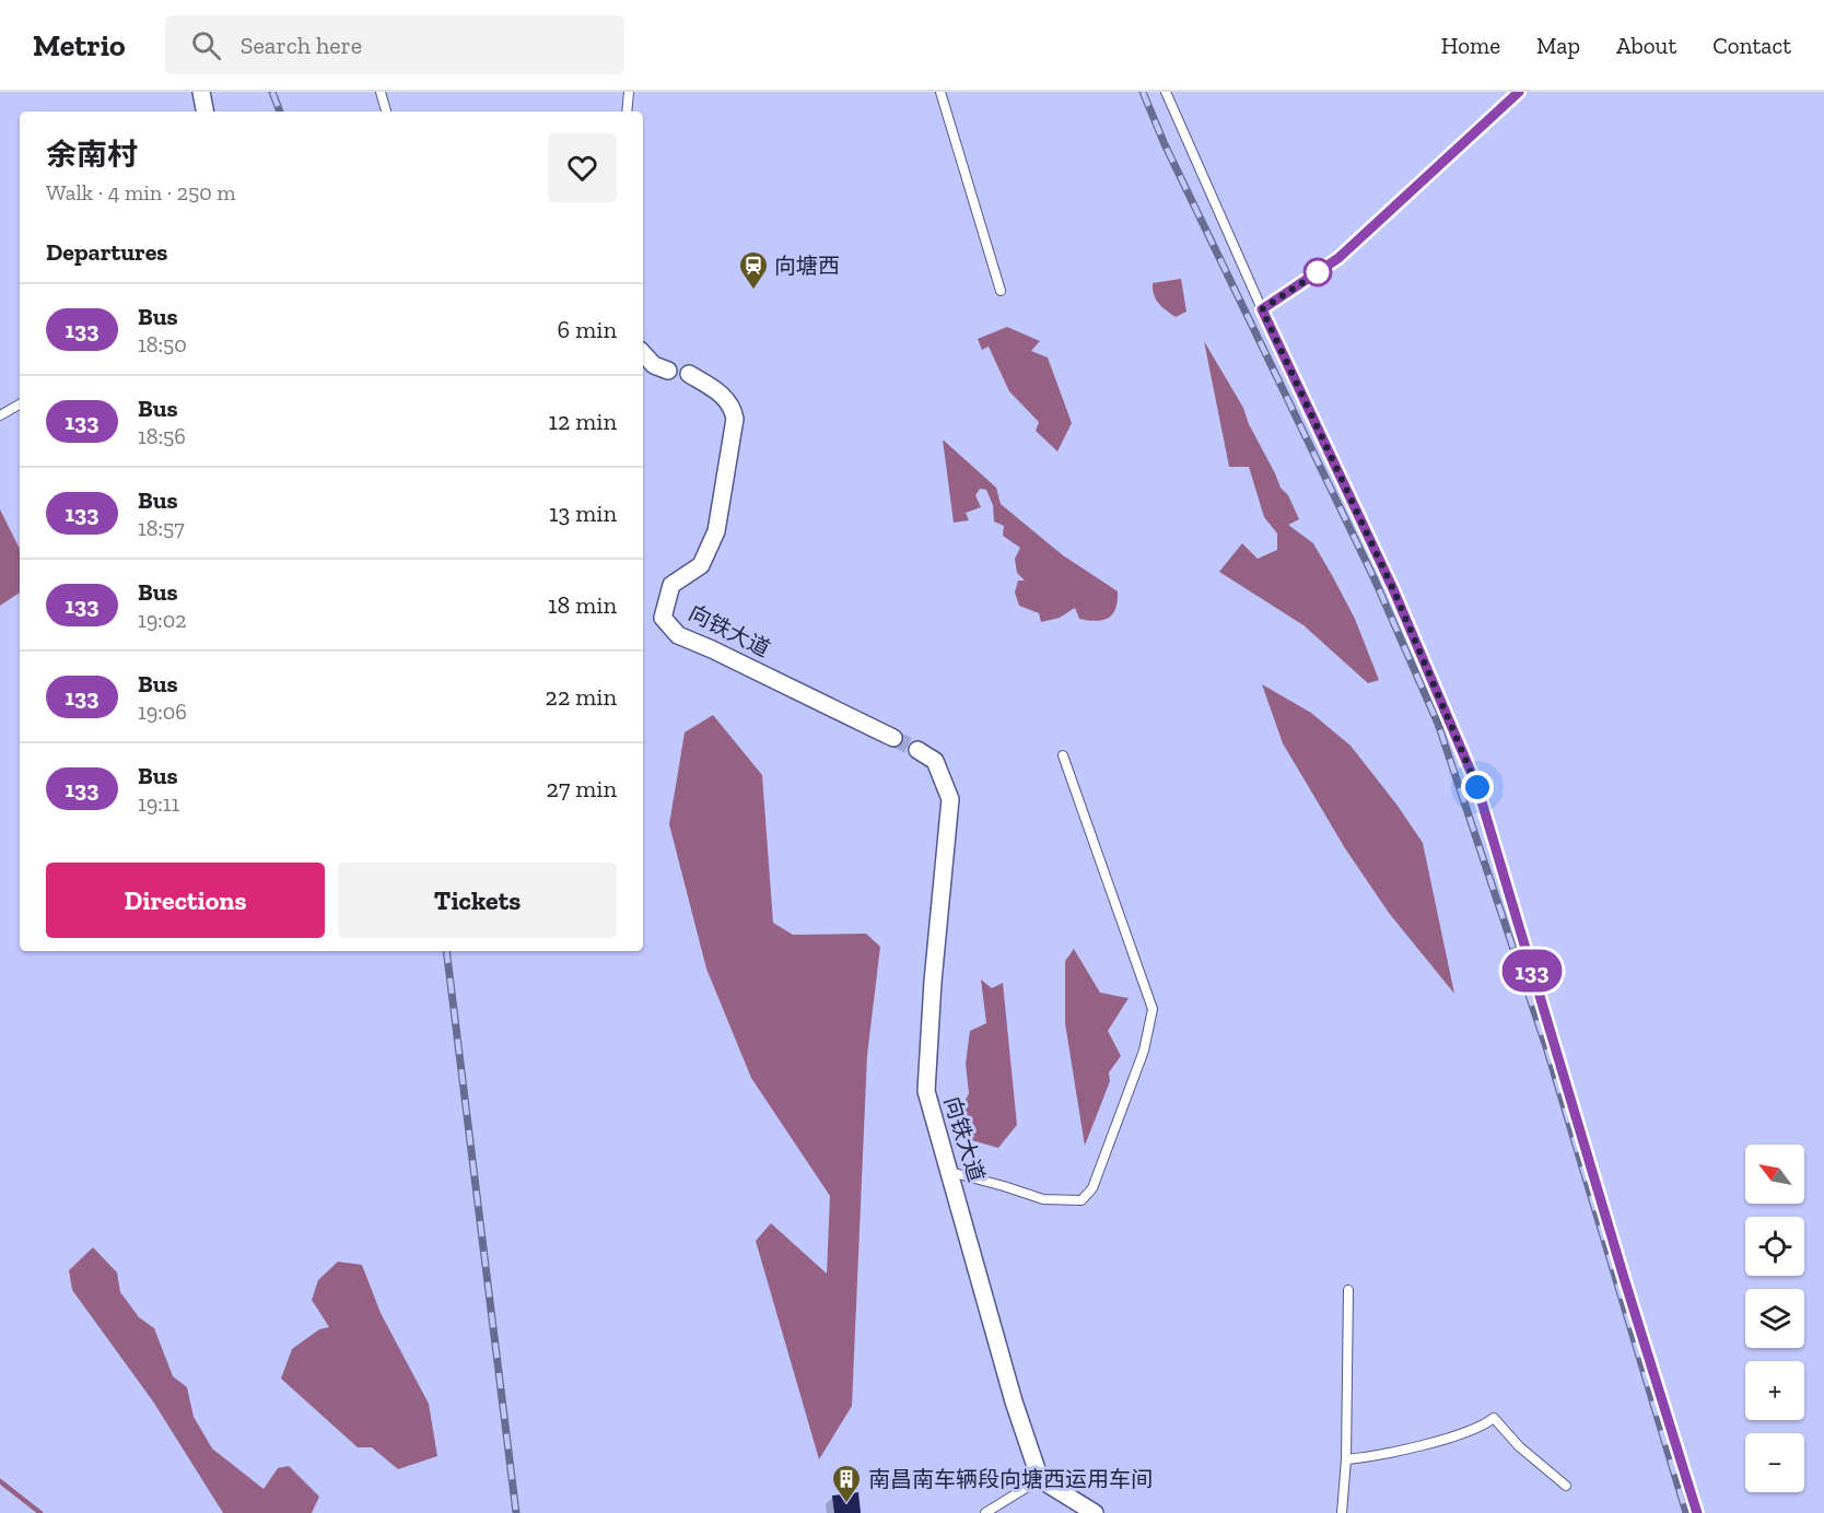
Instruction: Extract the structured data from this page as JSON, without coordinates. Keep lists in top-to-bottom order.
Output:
{
  "streets": {
    "street": ["向铁大道"]
  },
  "places": {
    "station": ["向塘西"],
    "building": ["南昌南车辆段向塘西运用车间"]
  },
  "lines": ["bus line 133"],
  "north": "top left",
  "page": {
    "header": "Metrio",
    "search": "Search here",
    "nav": [
      "Home",
      "Map",
      "About",
      "Contact"
    ],
    "on_map": "133",
    "heading": [
      ["余南村", "Walk · 4 min · 250 m"],
      "Departures"
    ],
    "list": [
      {
        "mark": "133",
        "name": "Bus",
        "note": "18:50",
        "value": "6 min"
      },
      {
        "mark": "133",
        "name": "Bus",
        "note": "18:56",
        "value": "12 min"
      },
      {
        "mark": "133",
        "name": "Bus",
        "note": "18:57",
        "value": "13 min"
      },
      {
        "mark": "133",
        "name": "Bus",
        "note": "19:02",
        "value": "18 min"
      },
      {
        "mark": "133",
        "name": "Bus",
        "note": "19:06",
        "value": "22 min"
      },
      {
        "mark": "133",
        "name": "Bus",
        "note": "19:11",
        "value": "27 min"
      }
    ],
    "buttons": ["Directions", "Tickets"],
    "map_buttons": ["+", "−"]
  }
}
